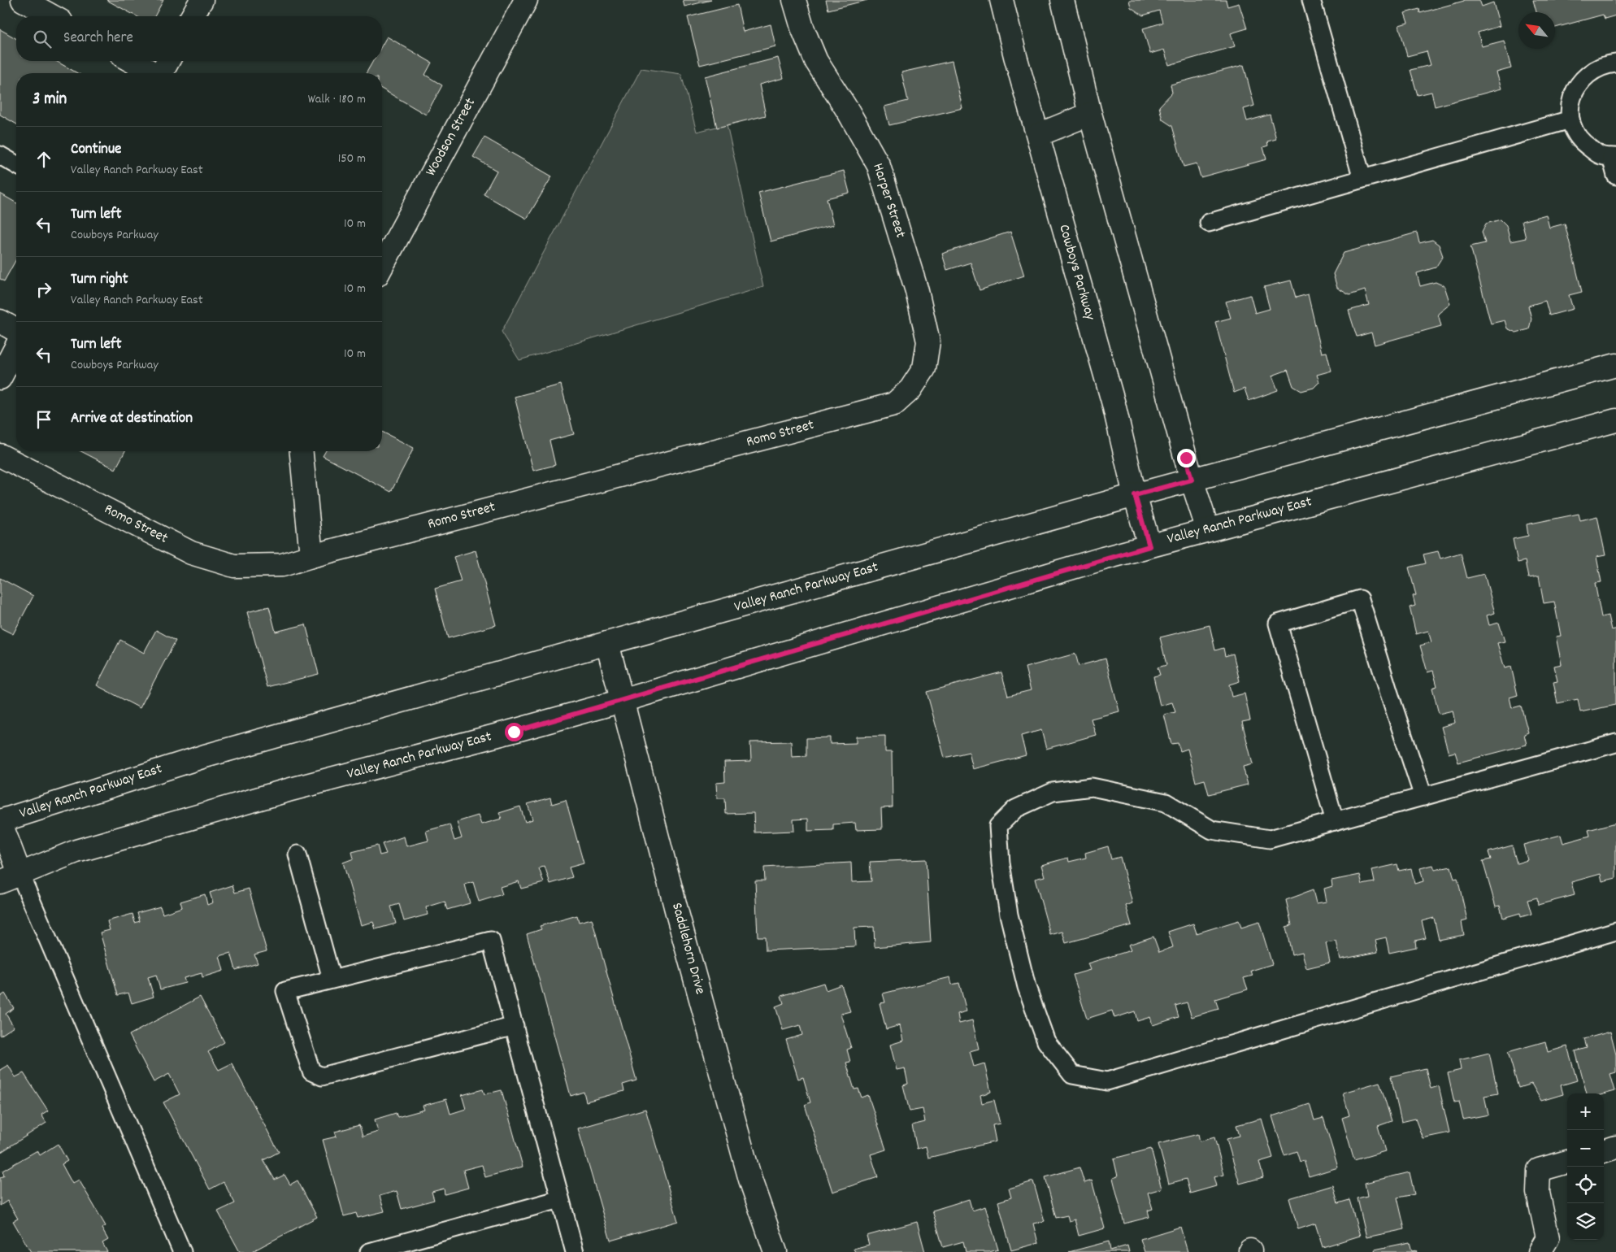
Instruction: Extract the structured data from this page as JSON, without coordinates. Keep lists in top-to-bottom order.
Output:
{
  "streets": {
    "street": [
      "Woodson Street",
      "Harper Street",
      "Cowboys Parkway",
      "Romo Street",
      "Valley Ranch Parkway East",
      "Saddlehorn Drive"
    ]
  },
  "crossings": [
    ["Harper Street", "Romo Street"],
    ["Cowboys Parkway", "Valley Ranch Parkway East"],
    ["Valley Ranch Parkway East", "Saddlehorn Drive"]
  ],
  "north": "top left",
  "page": {
    "search": "Search here",
    "heading": ["3 min", "Walk · 180 m"],
    "list": [
      ["Continue", "Valley Ranch Parkway East", "150 m"],
      ["Turn left", "Cowboys Parkway", "10 m"],
      ["Turn right", "Valley Ranch Parkway East", "10 m"],
      ["Turn left", "Cowboys Parkway", "10 m"],
      "Arrive at destination"
    ],
    "map_buttons": ["+", "−"]
  }
}
